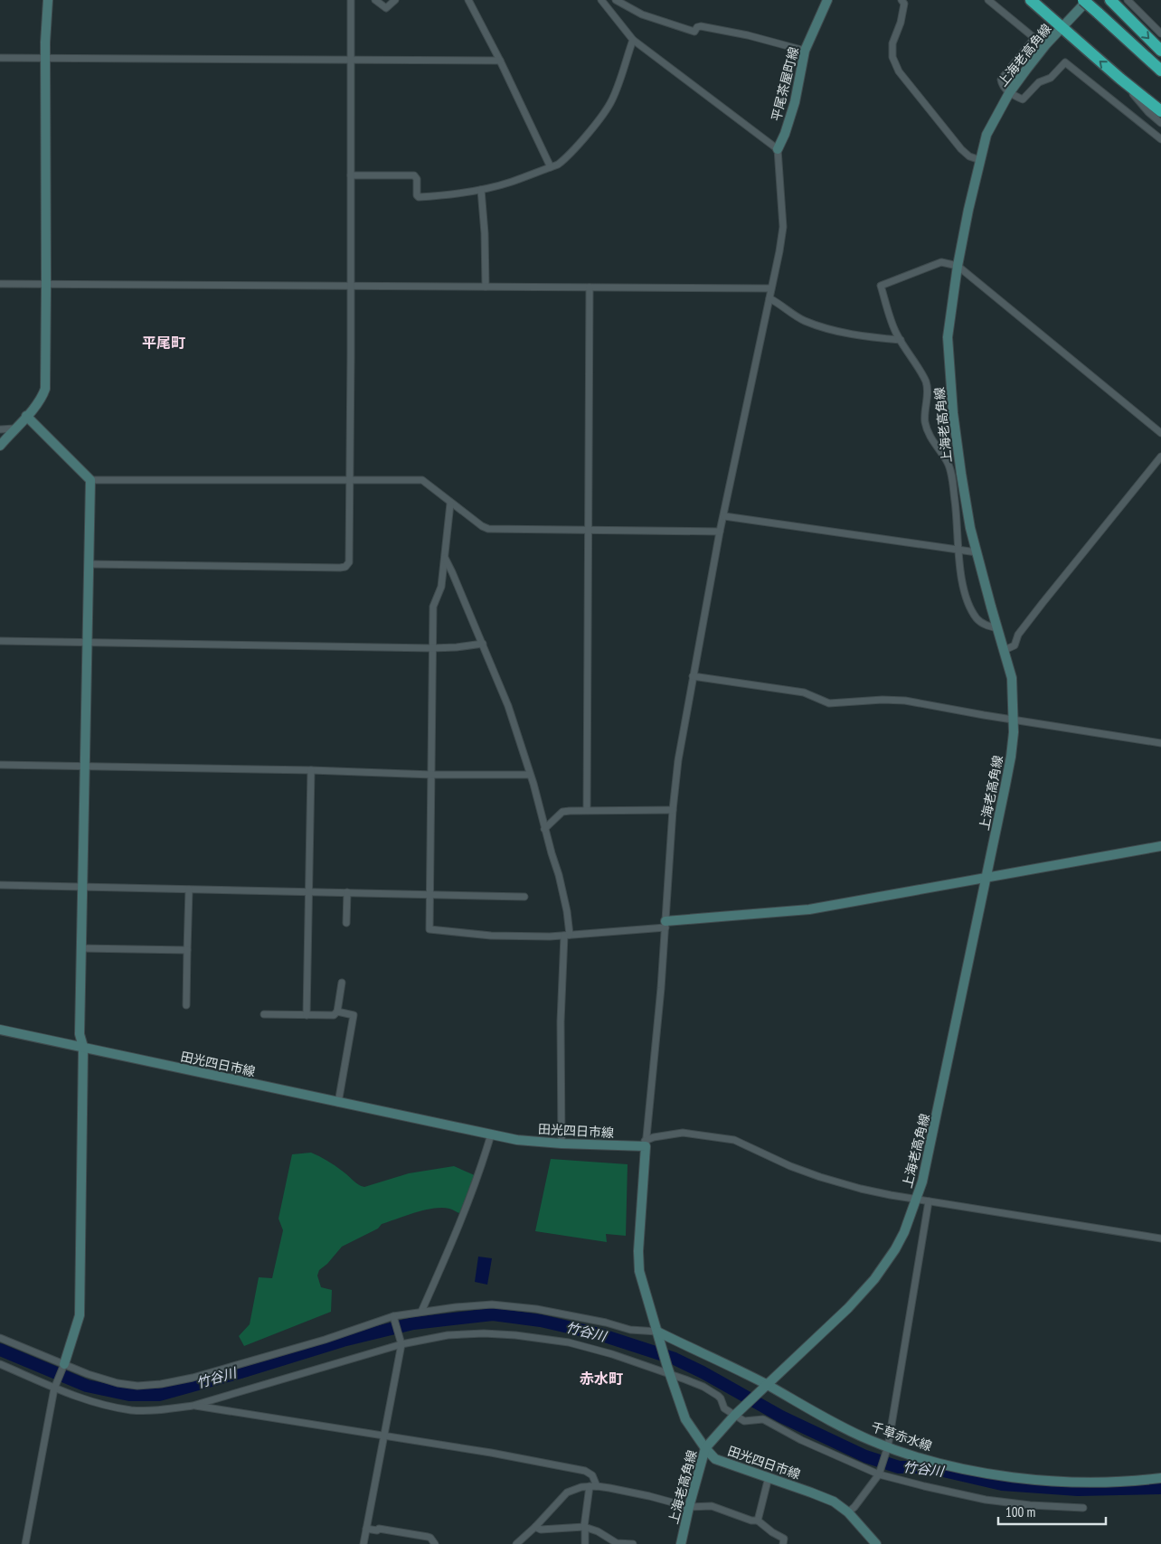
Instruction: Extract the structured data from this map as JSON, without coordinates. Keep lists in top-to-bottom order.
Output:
{
  "streets": {
    "main road": [
      "上海老高角線",
      "平尾茶屋町線",
      "田光四日市線",
      "千草赤水線"
    ]
  },
  "crossings": [
    ["上海老高角線", "田光四日市線"],
    ["上海老高角線", "千草赤水線"],
    ["田光四日市線", "千草赤水線"]
  ],
  "districts": ["平尾町", "赤水町"],
  "water": ["竹谷川"],
  "scale_bar": "100 m"
}
